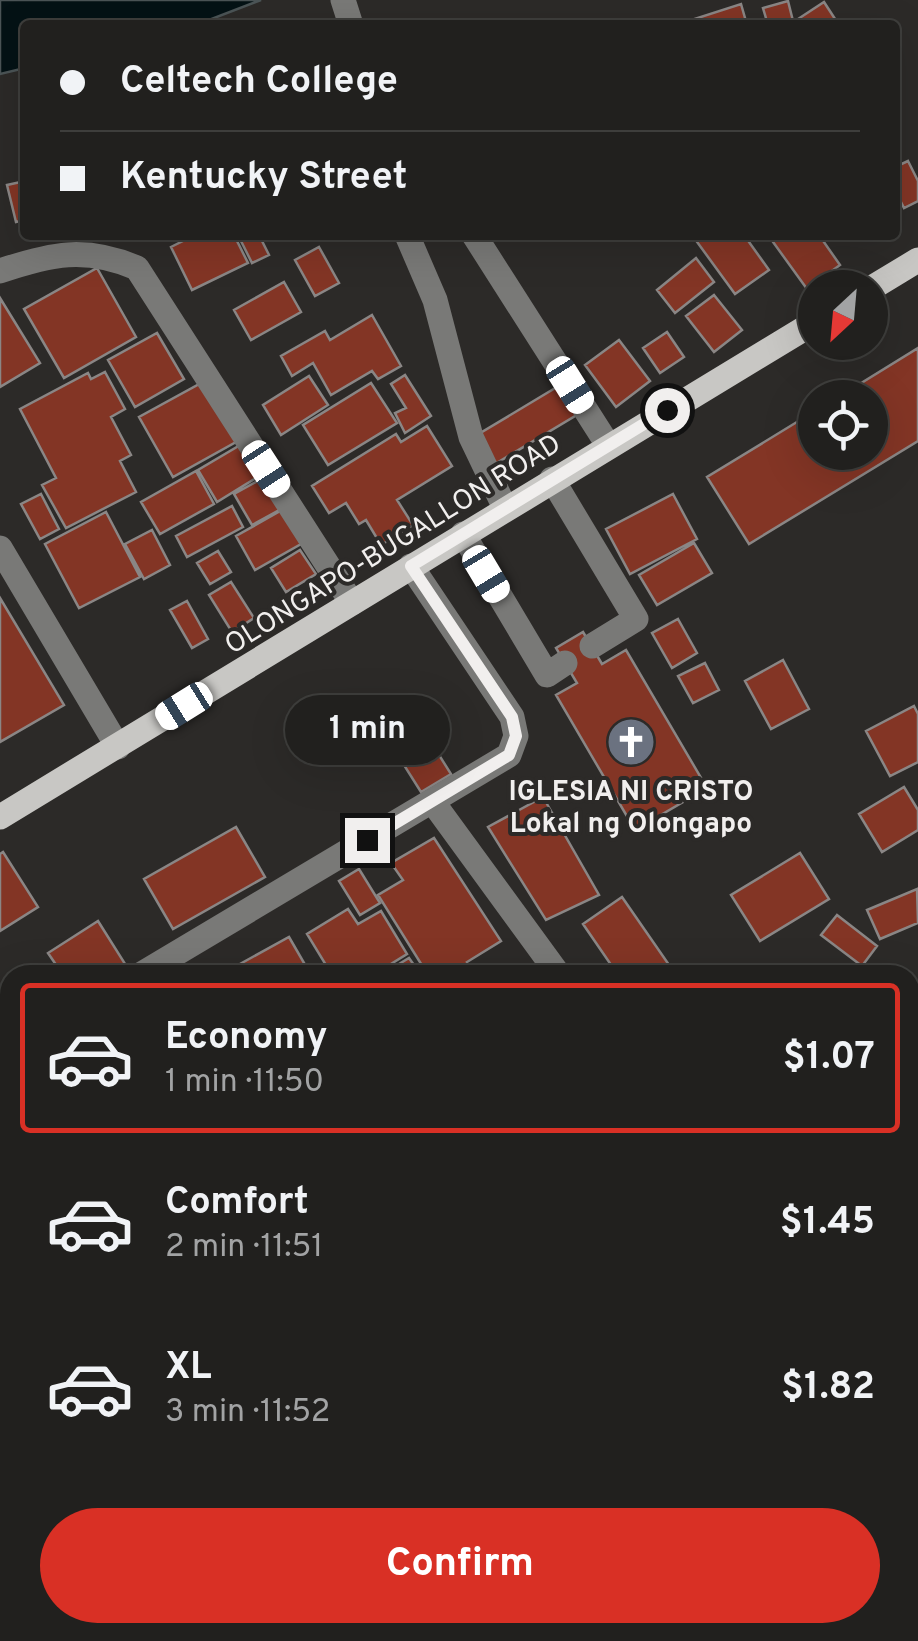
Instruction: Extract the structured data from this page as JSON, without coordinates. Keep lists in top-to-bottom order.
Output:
{
  "streets": {
    "main road": ["OLONGAPO-BUGALLON ROAD"]
  },
  "places": {
    "church": ["IGLESIA NI CRISTO Lokal ng Olongapo"]
  },
  "north": "bottom left",
  "page": {
    "banner": ["Celtech College", "Kentucky Street"],
    "bubble": "1 min",
    "list": [
      {
        "name": "Economy",
        "note": "1 min · 11:50",
        "value": "$1.07"
      },
      {
        "name": "Comfort",
        "note": "2 min · 11:51",
        "value": "$1.45"
      },
      {
        "name": "XL",
        "note": "3 min · 11:52",
        "value": "$1.82"
      }
    ],
    "buttons": "Confirm"
  }
}
